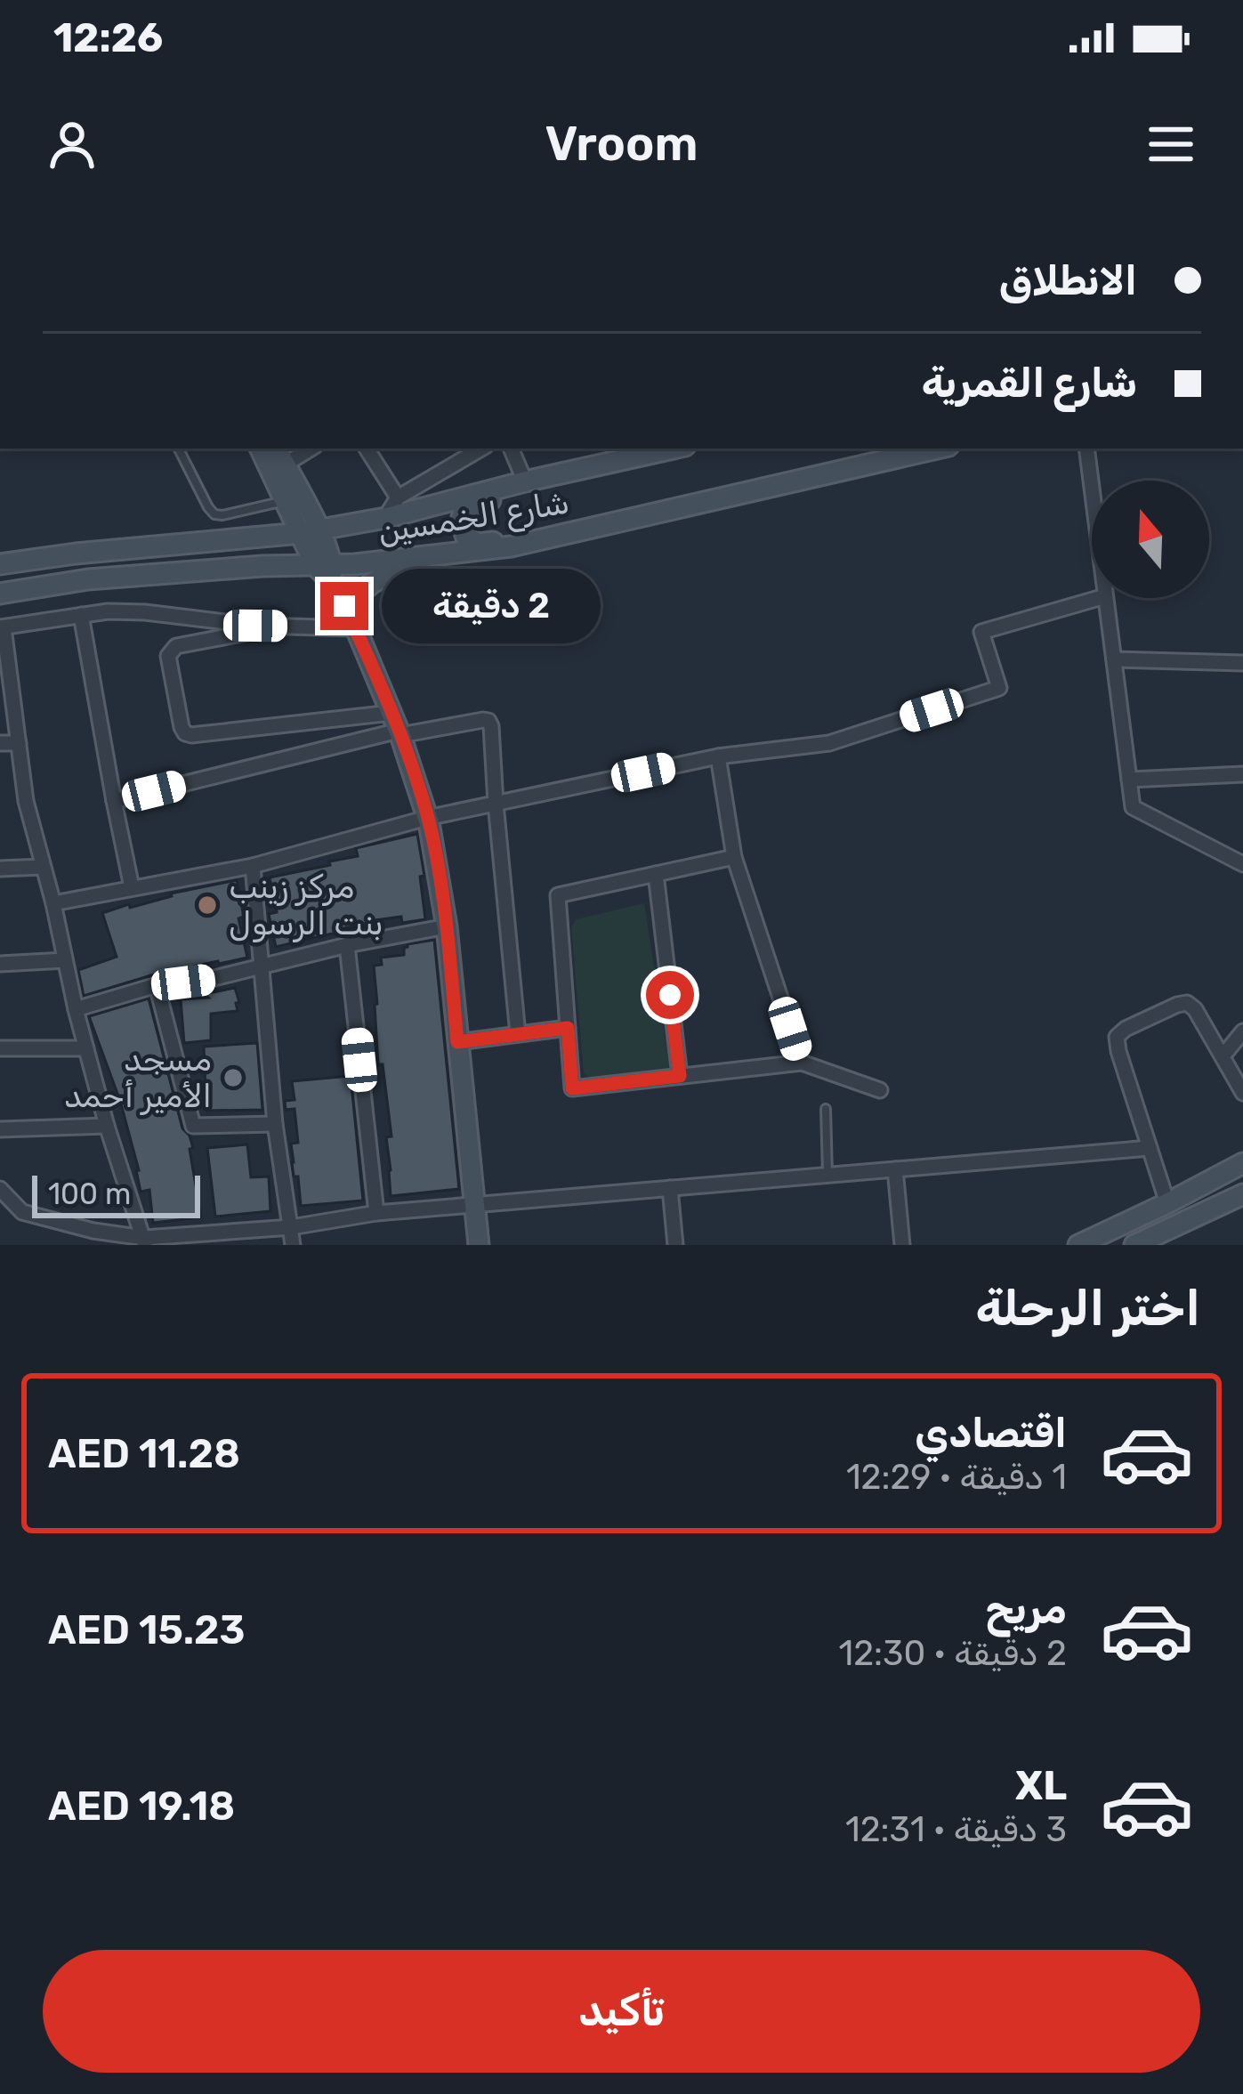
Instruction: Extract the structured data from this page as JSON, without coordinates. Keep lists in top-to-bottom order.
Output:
{
  "streets": {
    "street": ["شارع الخمسين"]
  },
  "places": ["مركز زينب بنت الرسول", "مسجد الأمير أحمد"],
  "scale_bar": "100 m",
  "north": "top",
  "page": {
    "status": "12:26",
    "header": "Vroom",
    "banner": ["الانطلاق", "شارع القمرية"],
    "bubble": "2 دقيقة",
    "scale": "100 m",
    "heading": "اختر الرحلة",
    "list": [
      {
        "name": "اقتصادي",
        "note": "1 دقيقة · 12:29",
        "value": "AED 11.28"
      },
      {
        "name": "مريح",
        "note": "2 دقيقة · 12:30",
        "value": "AED 15.23"
      },
      {
        "name": "XL",
        "note": "3 دقيقة · 12:31",
        "value": "AED 19.18"
      }
    ],
    "buttons": "تأكيد"
  }
}
